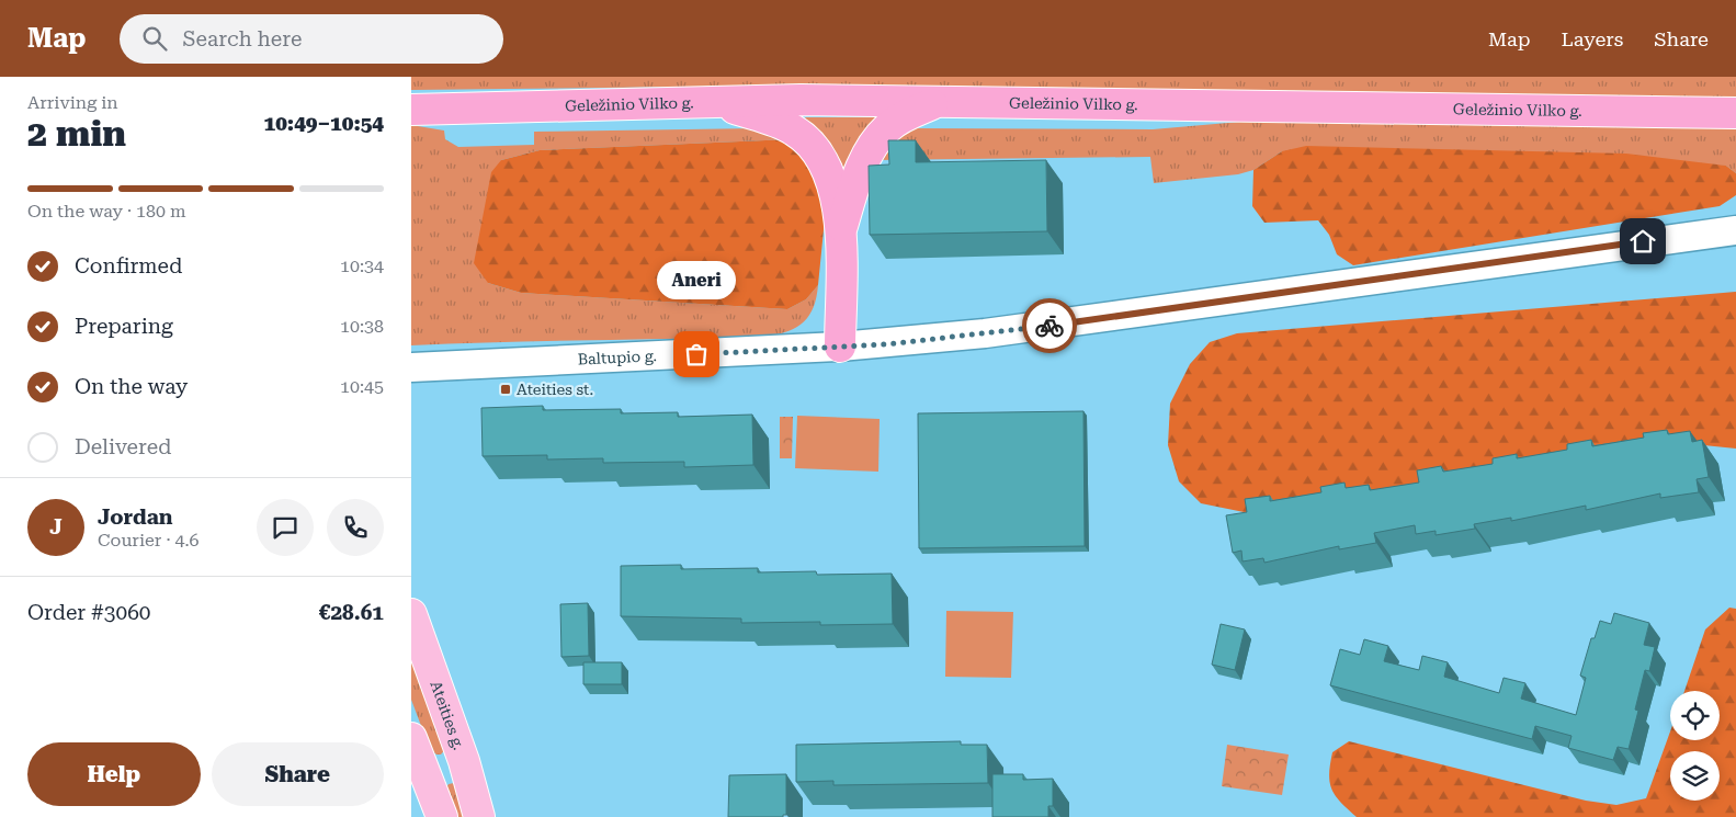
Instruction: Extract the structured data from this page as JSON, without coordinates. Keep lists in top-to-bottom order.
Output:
{
  "streets": {
    "highway": ["Geležinio Vilko g."],
    "main road": ["Ateities g."],
    "street": ["Baltupio g."]
  },
  "places": {
    "other": ["Aneri"],
    "transit": ["Ateities st."]
  },
  "page": {
    "header": "Map",
    "search": "Search here",
    "nav": ["Map", "Layers", "Share"],
    "heading": ["2 min", "Arriving in", "10:49–10:54"],
    "panel": [
      "Jordan",
      "Courier · 4.6",
      "Order #3060",
      "€28.61"
    ],
    "bar": "On the way · 180 m",
    "list": [
      ["Confirmed", "10:34"],
      ["Preparing", "10:38"],
      ["On the way", "10:45"],
      "Delivered"
    ],
    "bubble": "Aneri",
    "round": "J",
    "buttons": ["Help", "Share"]
  }
}
